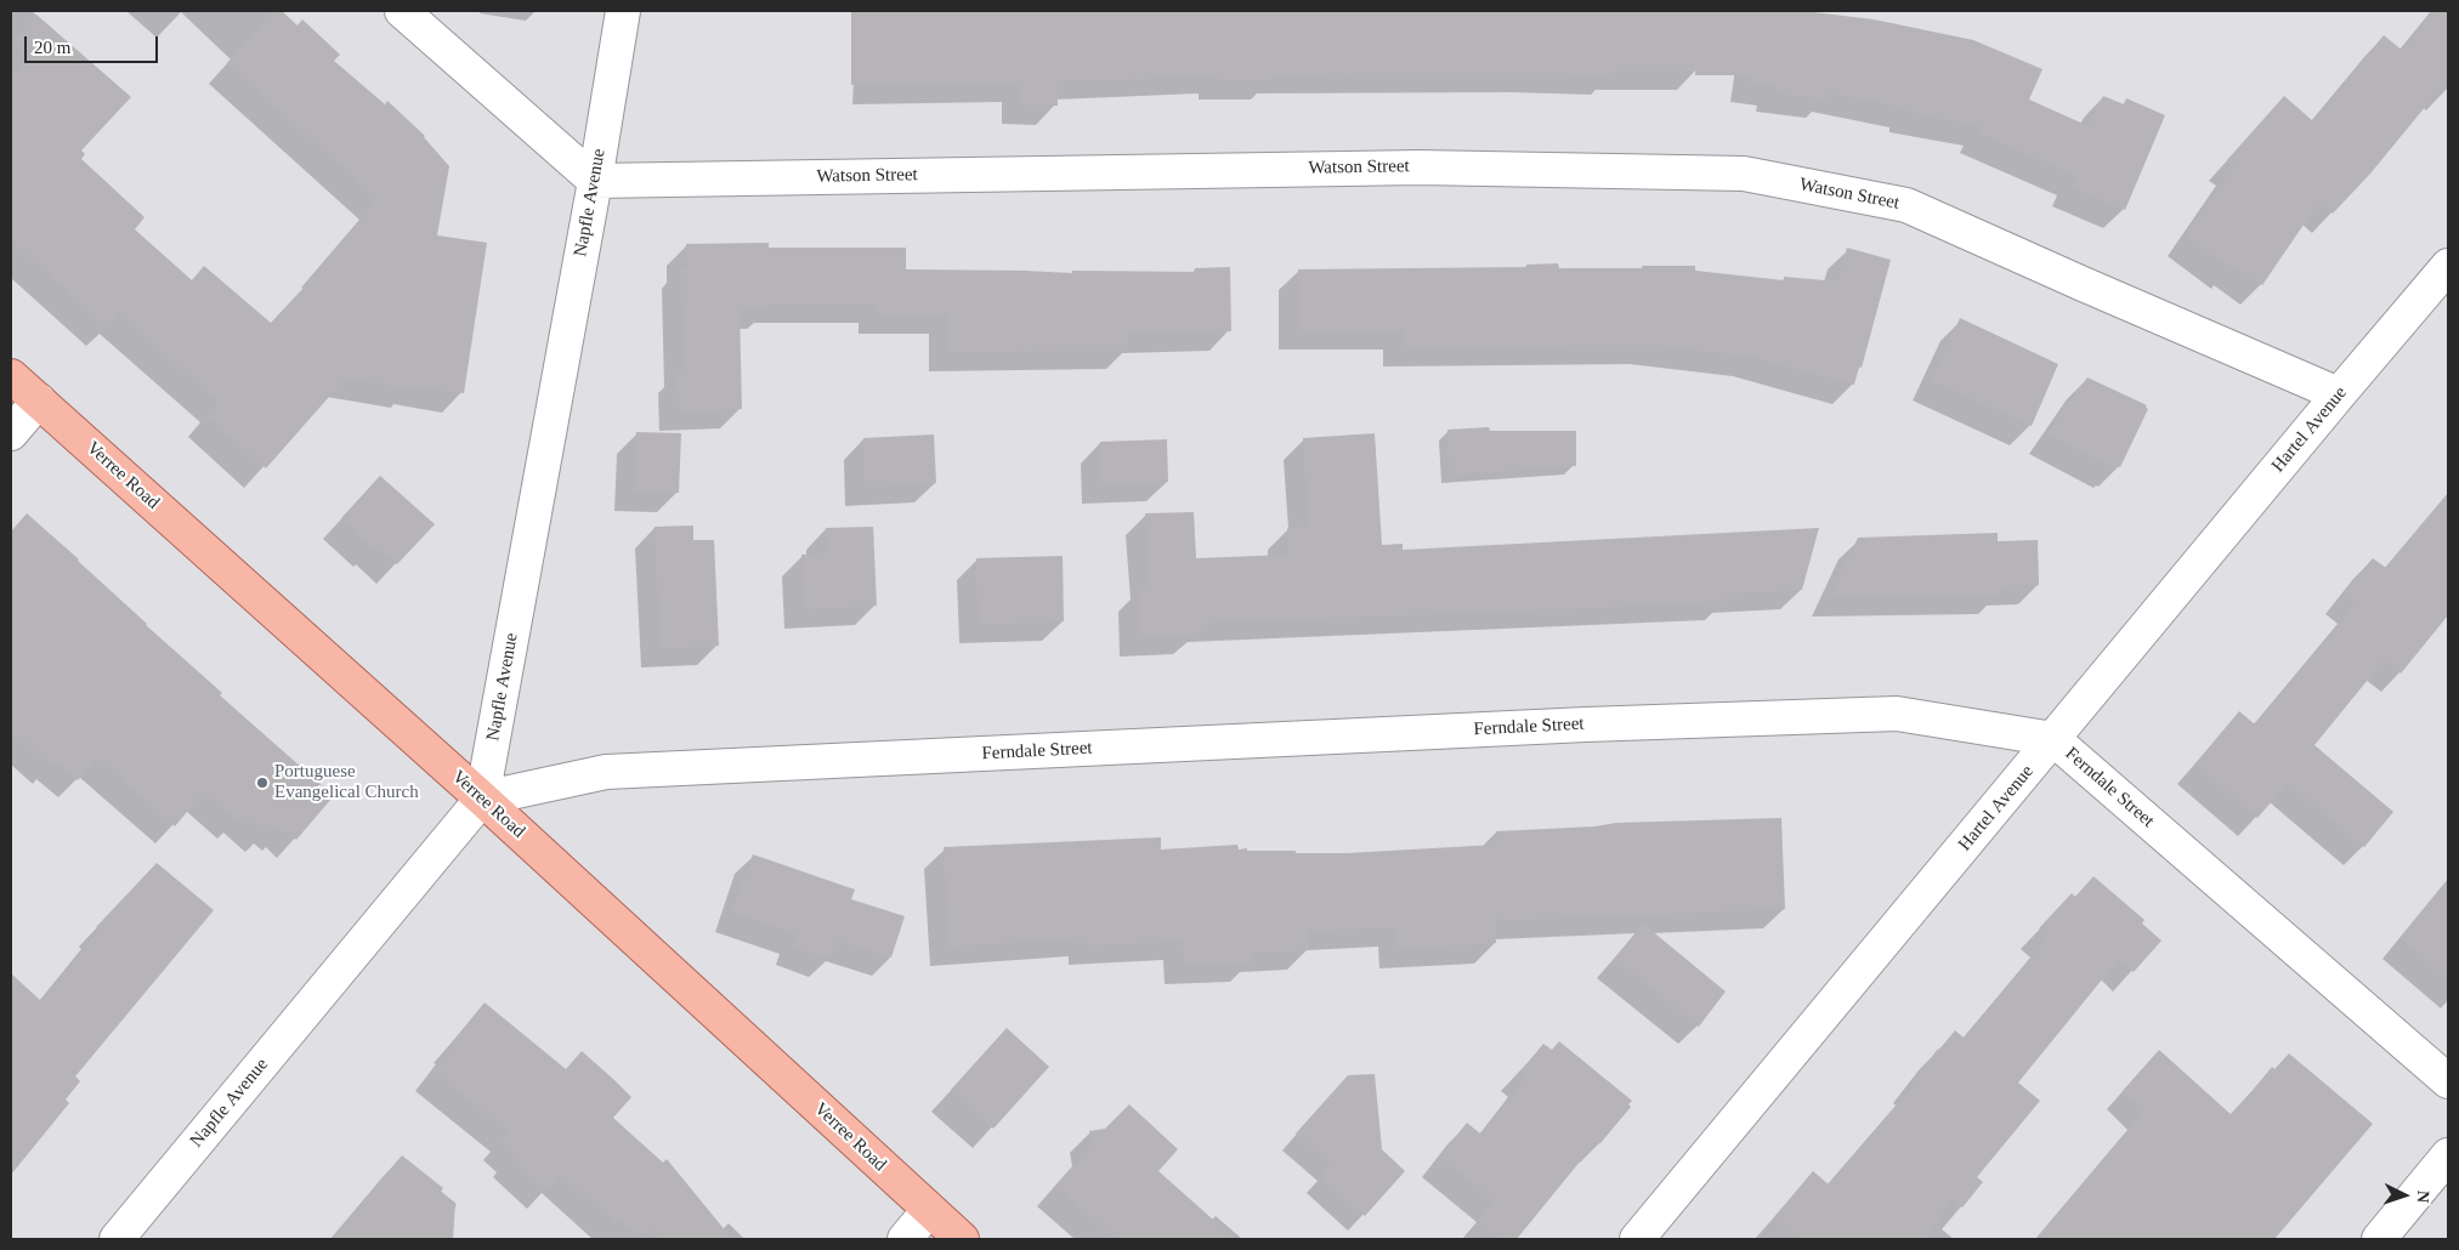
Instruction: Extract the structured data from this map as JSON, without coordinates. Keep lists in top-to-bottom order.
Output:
{
  "streets": {
    "main road": ["Verree Road"],
    "street": [
      "Watson Street",
      "Napfle Avenue",
      "Hartel Avenue",
      "Ferndale Street"
    ]
  },
  "crossings": [
    ["Watson Street", "Napfle Avenue"],
    ["Watson Street", "Hartel Avenue"],
    ["Napfle Avenue", "Verree Road"],
    ["Napfle Avenue", "Ferndale Street"],
    ["Hartel Avenue", "Ferndale Street"],
    ["Verree Road", "Ferndale Street"]
  ],
  "places": ["Portuguese Evangelical Church"],
  "scale_bar": "20 m",
  "north": "right"
}
